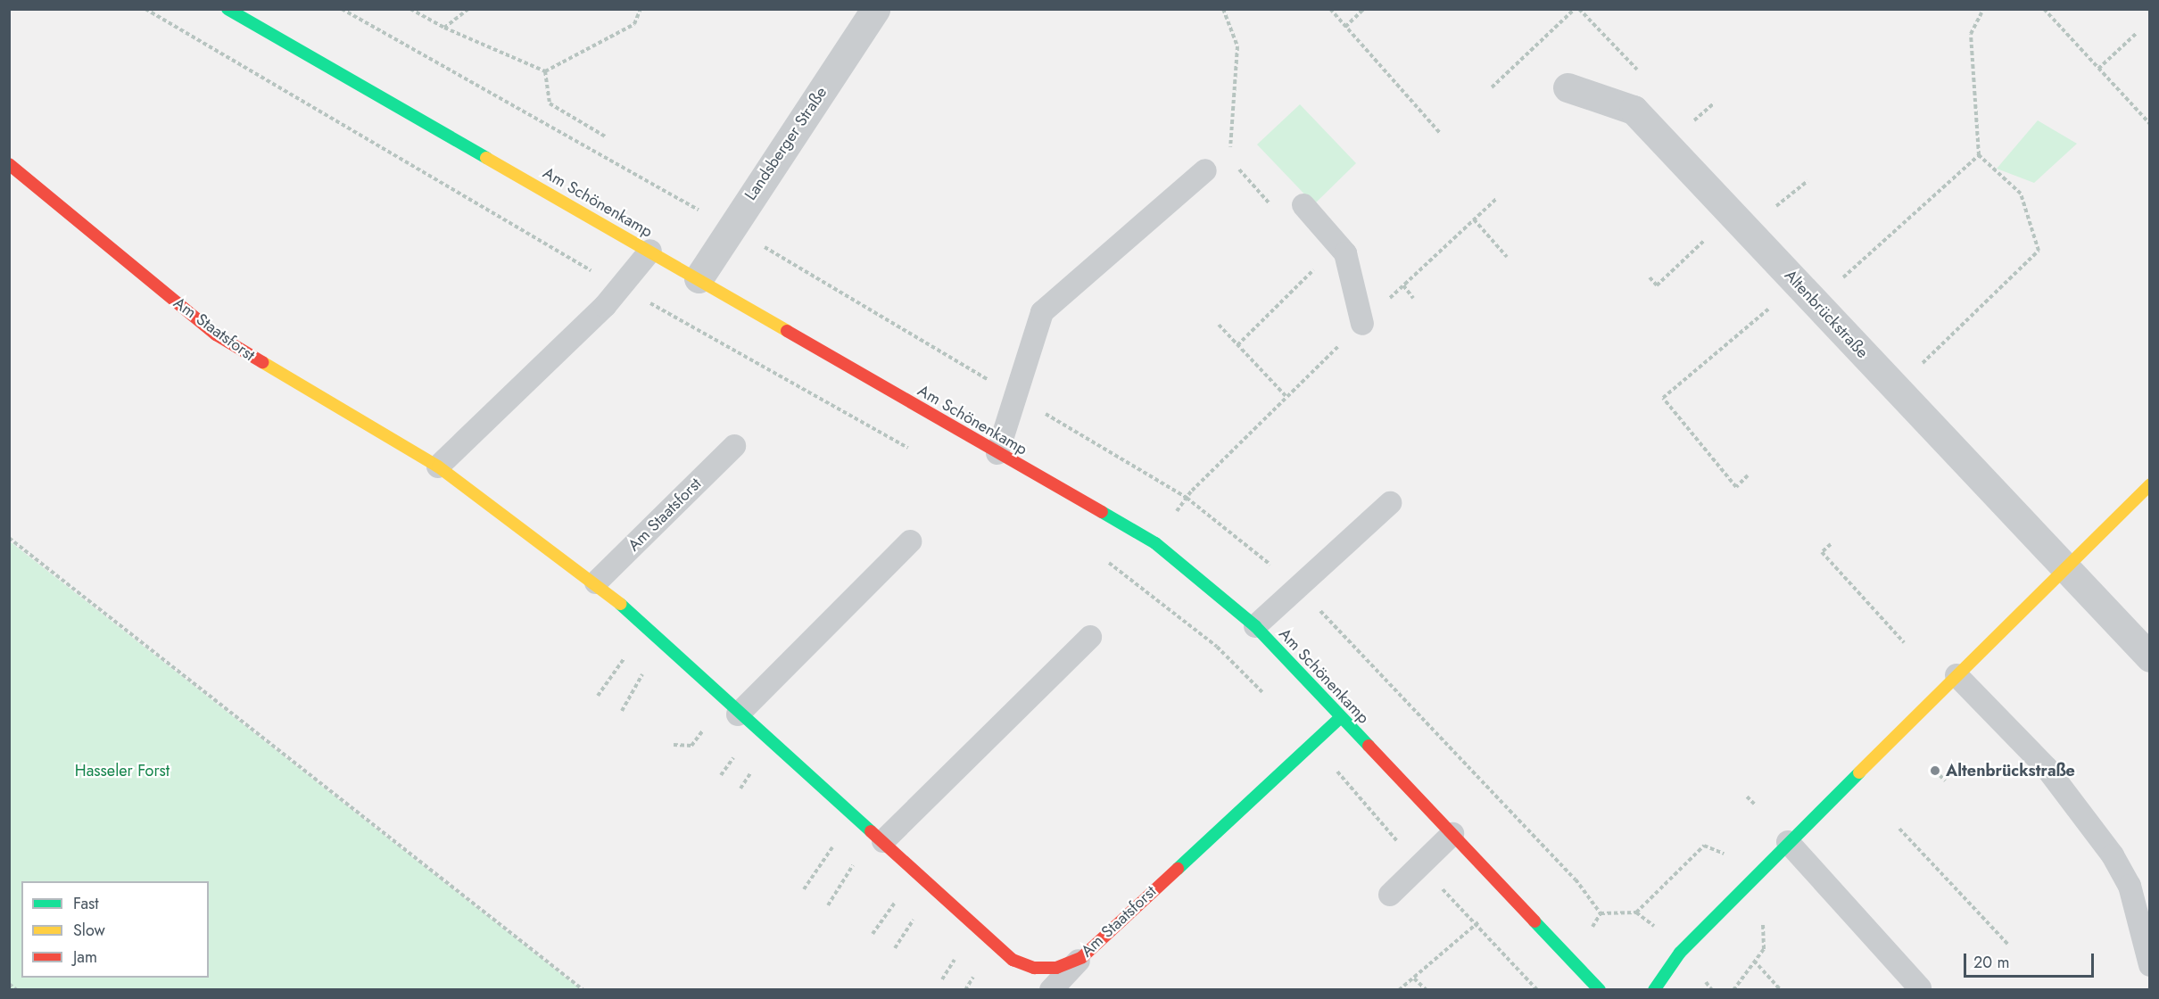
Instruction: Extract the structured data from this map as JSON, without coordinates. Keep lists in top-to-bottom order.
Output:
{
  "streets": {
    "street": [
      "Landsberger Straße",
      "Am Schönenkamp",
      "Altenbrückstraße",
      "Am Staatsforst"
    ]
  },
  "crossings": [
    ["Landsberger Straße", "Am Schönenkamp"],
    ["Am Schönenkamp", "Am Staatsforst"]
  ],
  "parks": ["Hasseler Forst"],
  "places": ["Altenbrückstraße"],
  "legend": ["Fast", "Slow", "Jam"],
  "scale_bar": "20 m"
}
